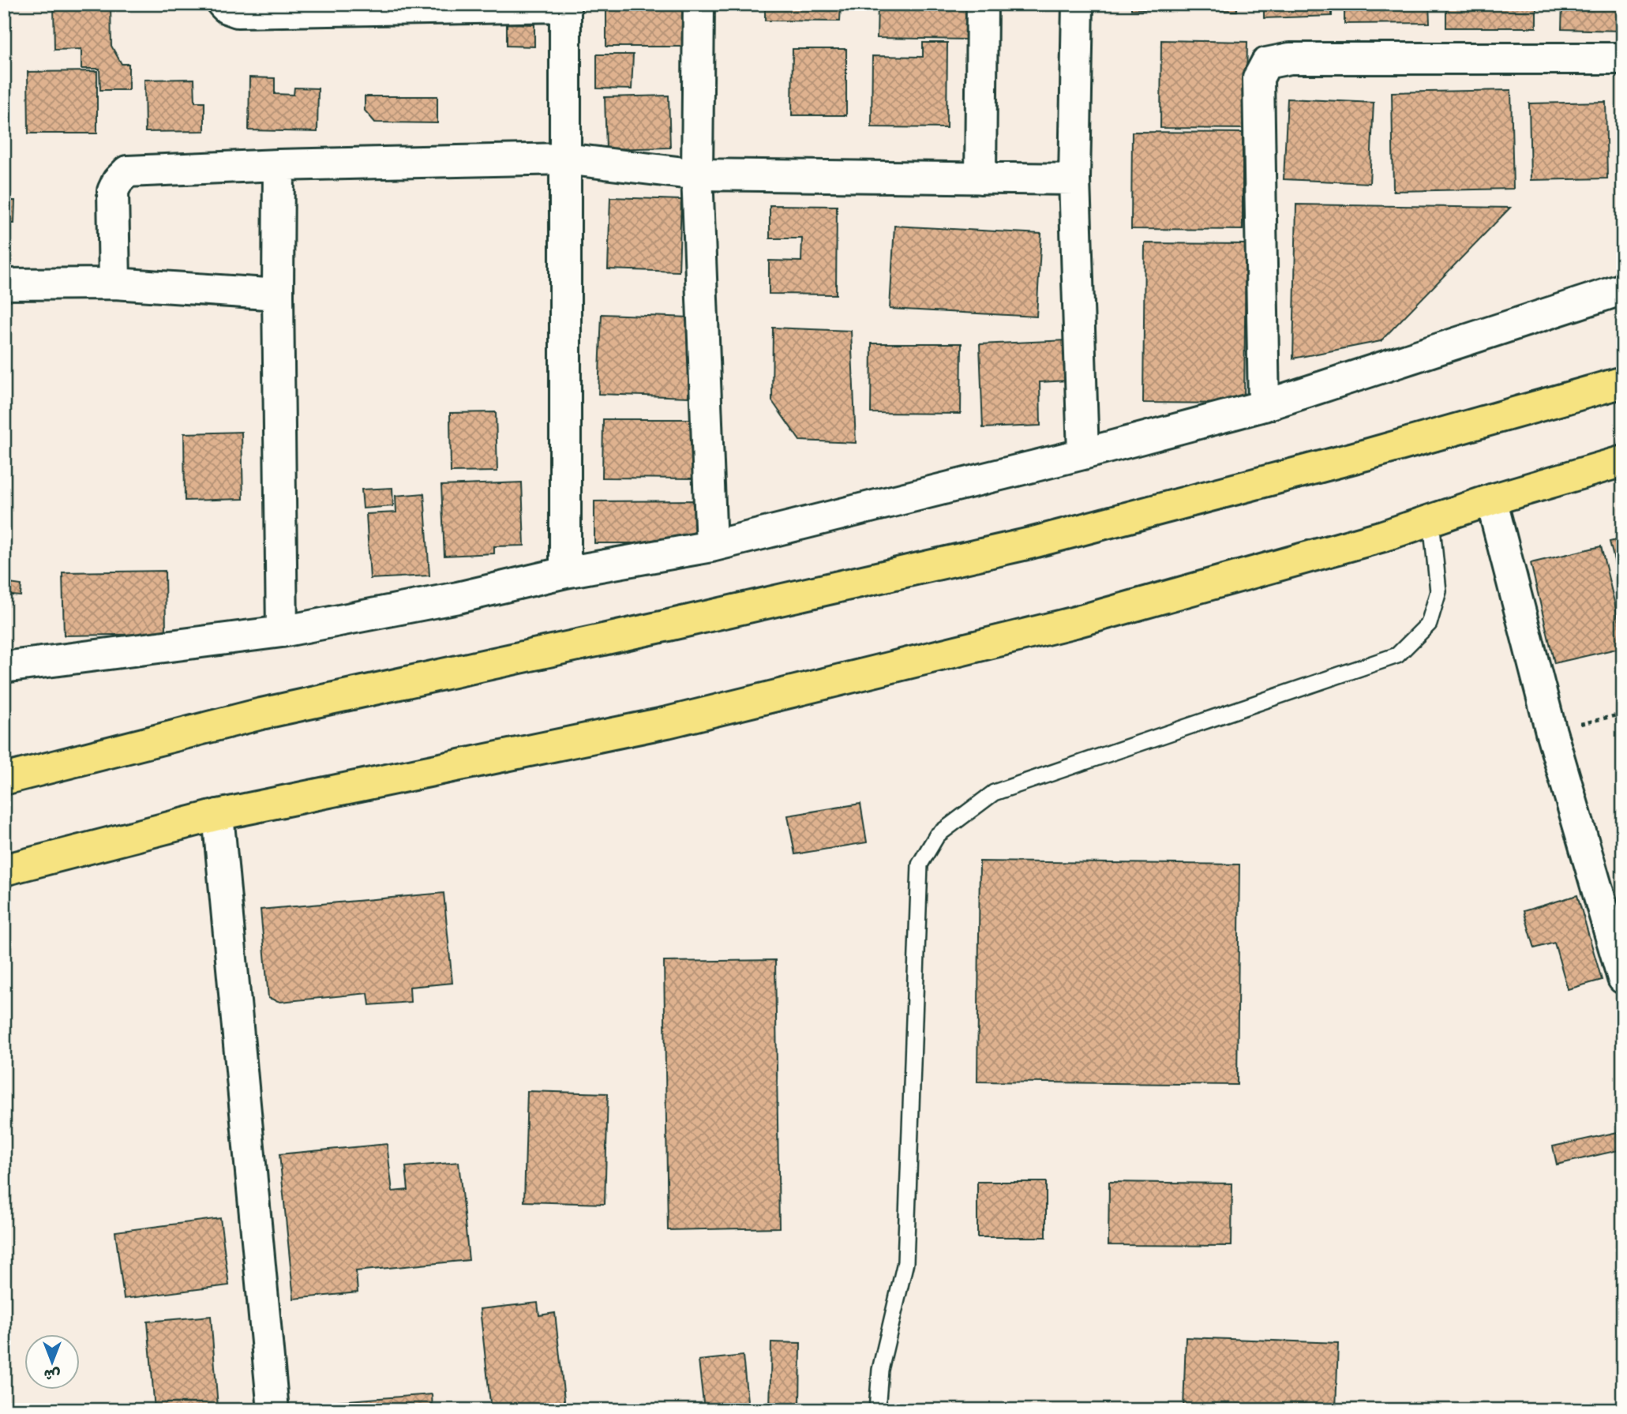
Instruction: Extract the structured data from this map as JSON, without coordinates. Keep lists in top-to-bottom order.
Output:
{
  "north": "bottom"
}
